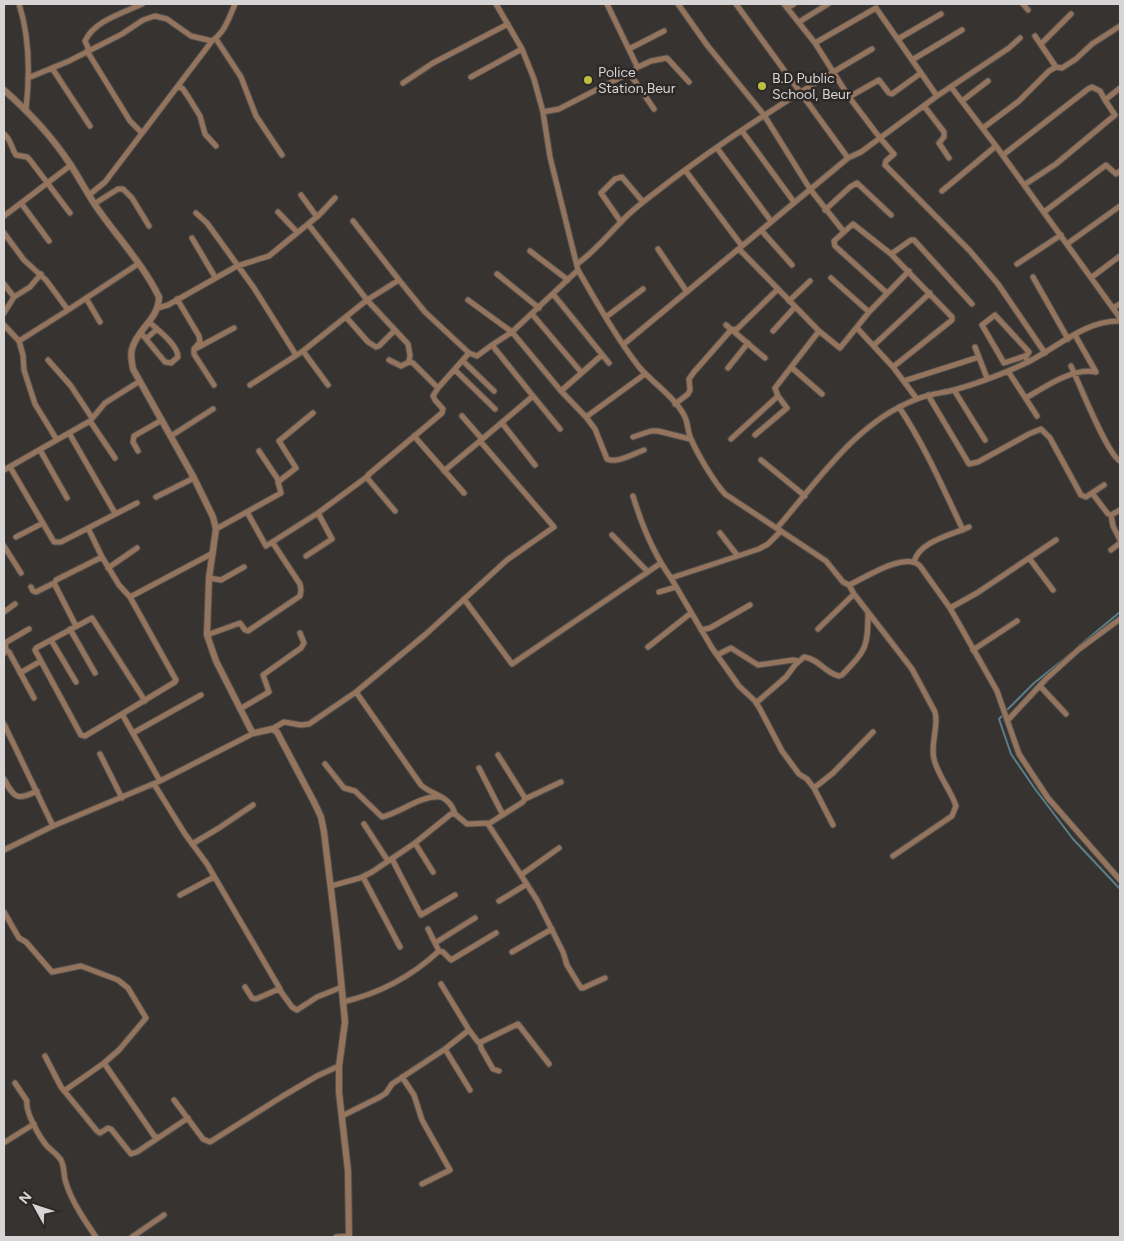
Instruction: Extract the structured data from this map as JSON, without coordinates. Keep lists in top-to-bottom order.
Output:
{
  "places": ["Police Station,Beur", "B.D Public School, Beur"],
  "north": "top left"
}
